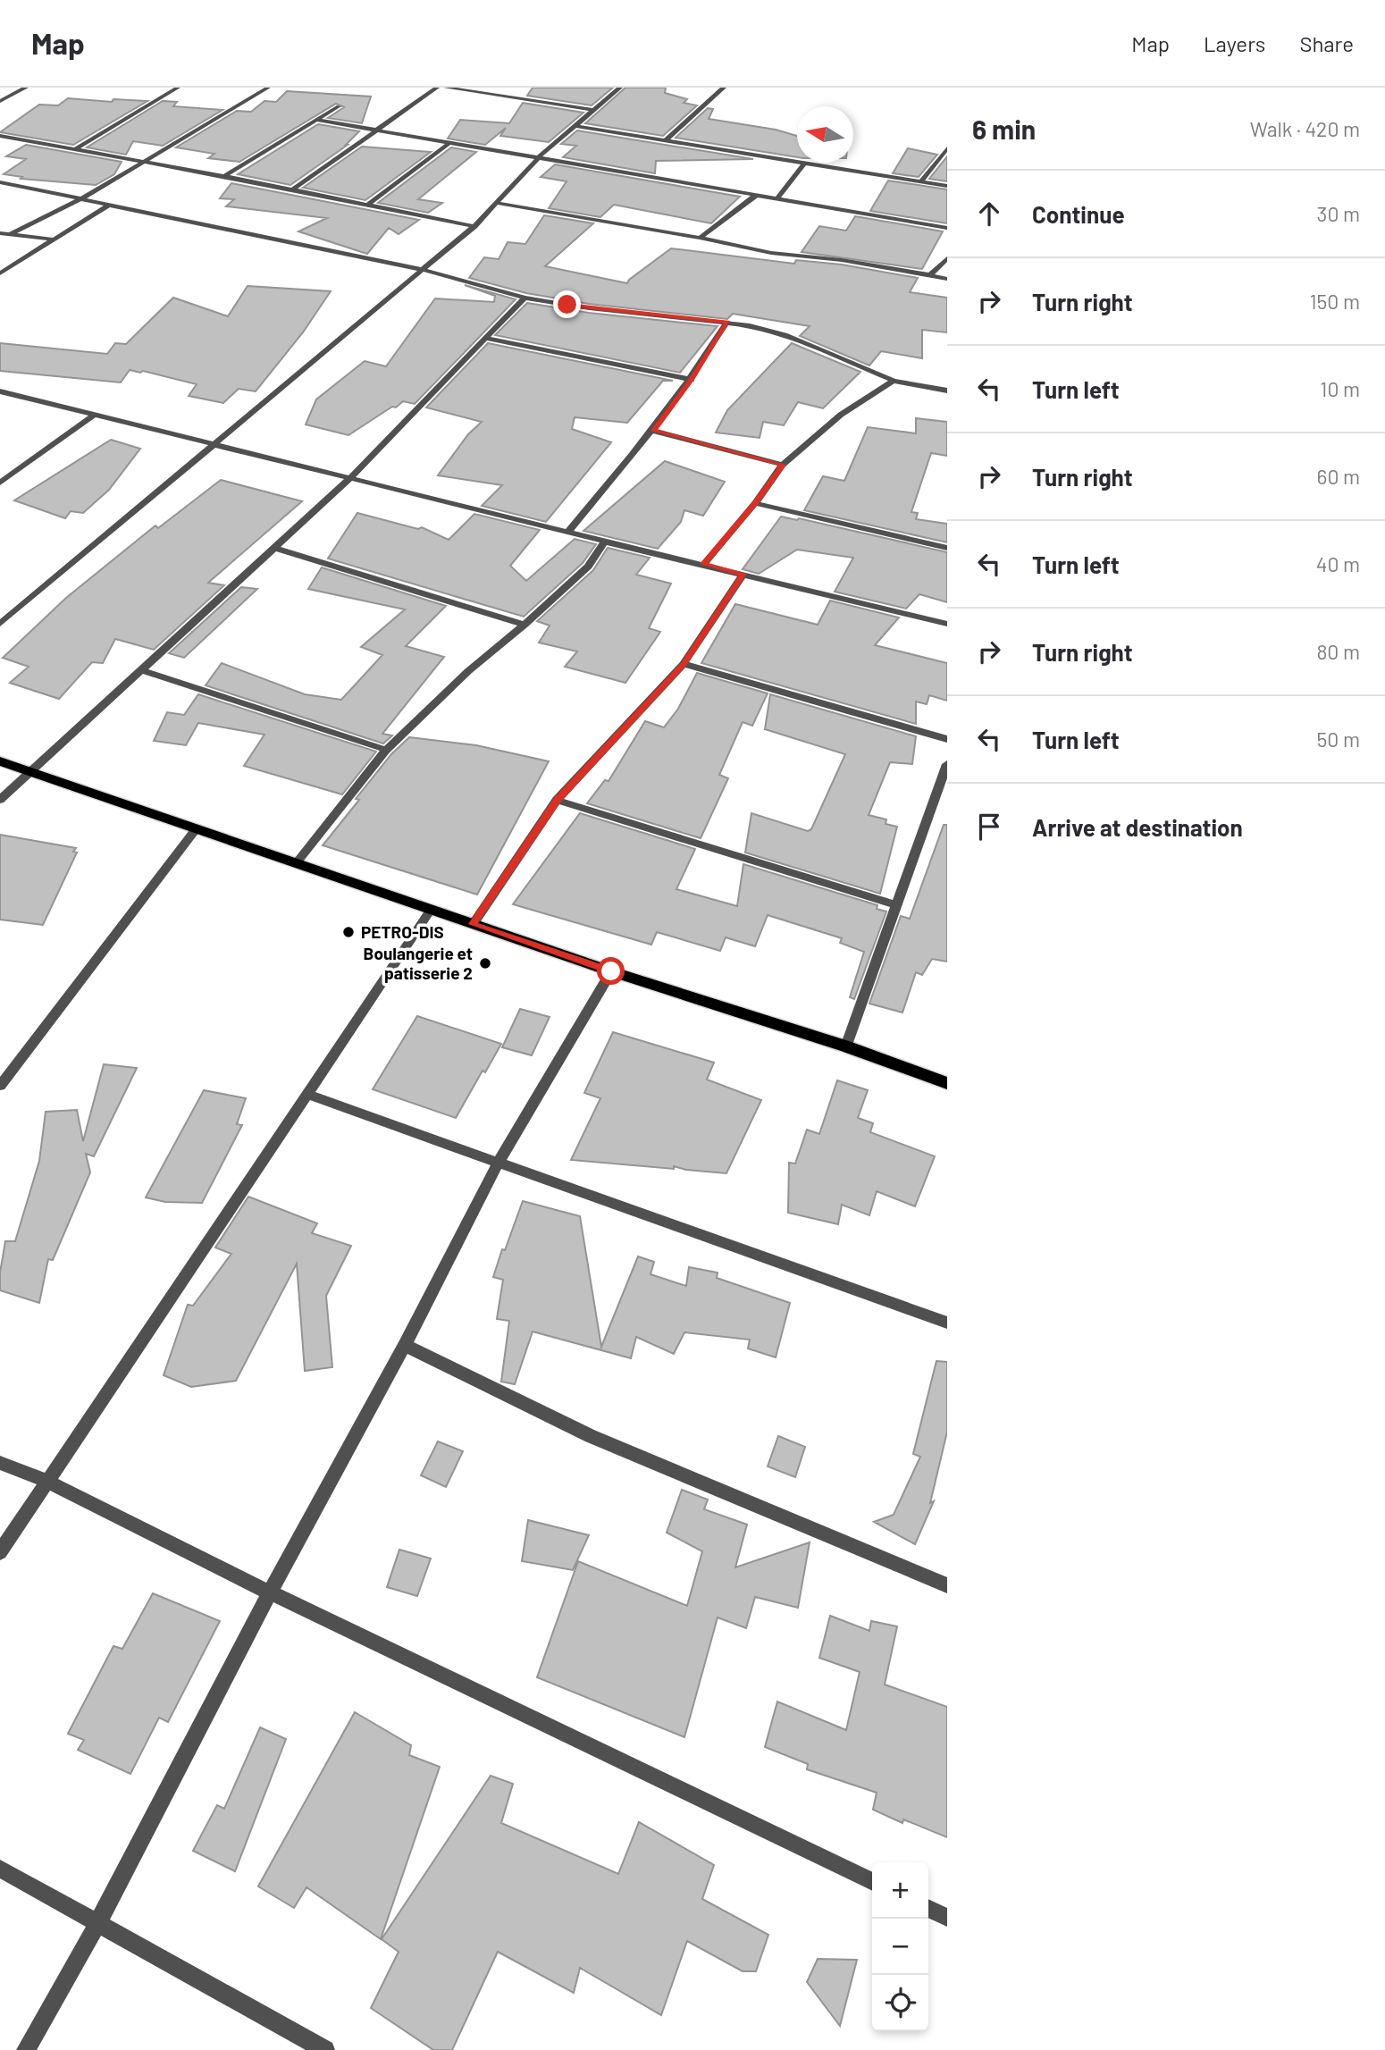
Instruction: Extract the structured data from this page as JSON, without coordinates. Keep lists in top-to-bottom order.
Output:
{
  "places": ["PETRO-DIS", "Boulangerie et patisserie 2"],
  "north": "left",
  "page": {
    "header": "Map",
    "nav": ["Map", "Layers", "Share"],
    "heading": ["6 min", "Walk · 420 m"],
    "list": [
      ["Continue", "30 m"],
      ["Turn right", "150 m"],
      ["Turn left", "10 m"],
      ["Turn right", "60 m"],
      ["Turn left", "40 m"],
      ["Turn right", "80 m"],
      ["Turn left", "50 m"],
      "Arrive at destination"
    ],
    "map_buttons": ["+", "−"]
  }
}
